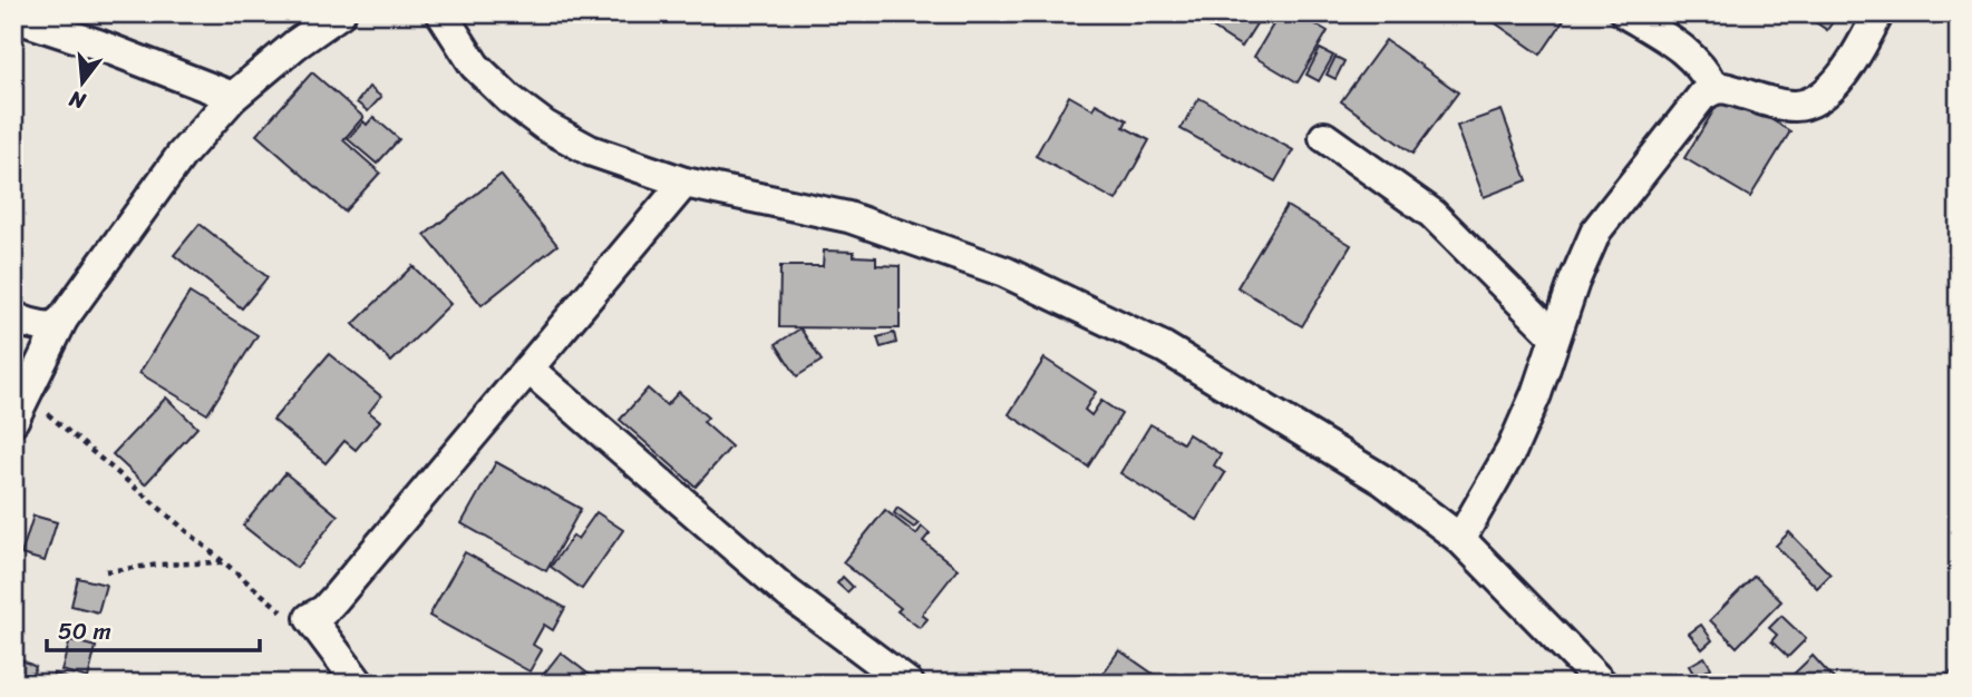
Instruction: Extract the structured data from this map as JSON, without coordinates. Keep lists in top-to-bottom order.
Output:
{
  "scale_bar": "50 m",
  "north": "bottom"
}
